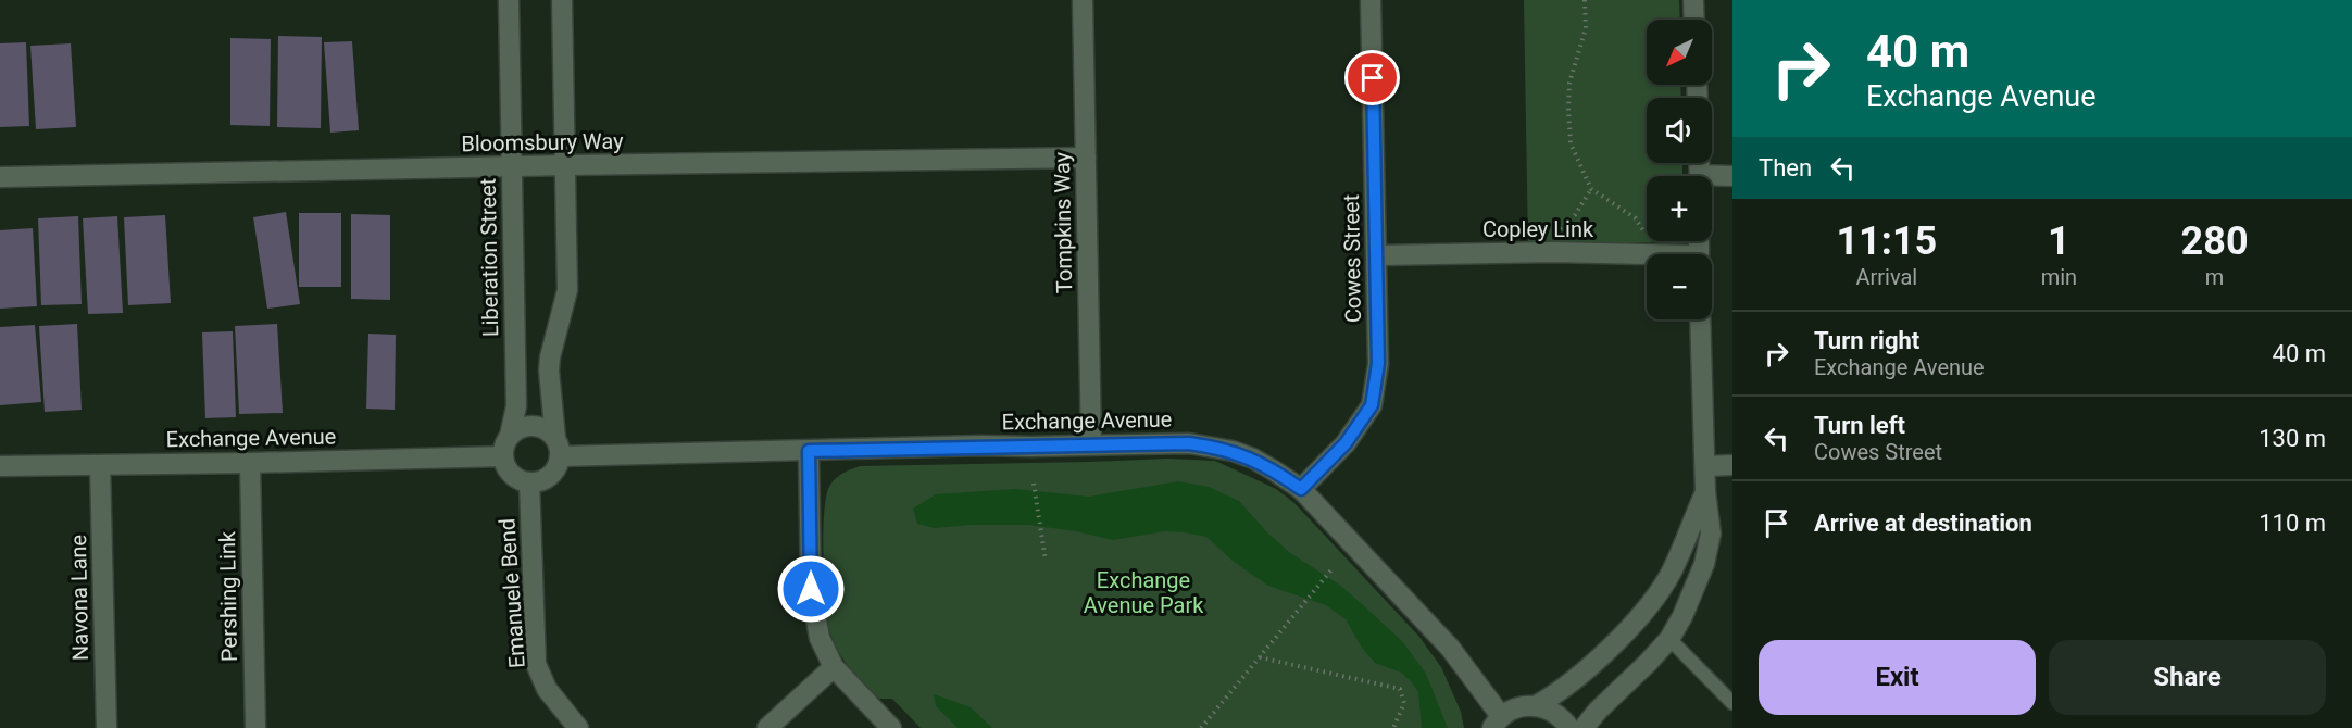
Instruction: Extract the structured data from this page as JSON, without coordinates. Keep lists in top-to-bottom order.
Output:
{
  "streets": {
    "street": [
      "Bloomsbury Way",
      "Tompkins Way",
      "Copley Link",
      "Liberation Street",
      "Cowes Street",
      "Exchange Avenue",
      "Emanuele Bend",
      "Pershing Link",
      "Navona Lane"
    ]
  },
  "crossings": [
    ["Bloomsbury Way", "Tompkins Way"],
    ["Bloomsbury Way", "Liberation Street"],
    ["Tompkins Way", "Exchange Avenue"],
    ["Copley Link", "Cowes Street"],
    ["Liberation Street", "Exchange Avenue"],
    ["Liberation Street", "Emanuele Bend"],
    ["Cowes Street", "Exchange Avenue"],
    ["Exchange Avenue", "Emanuele Bend"],
    ["Exchange Avenue", "Pershing Link"],
    ["Exchange Avenue", "Navona Lane"]
  ],
  "parks": ["Exchange Avenue Park"],
  "north": "bottom left",
  "page": {
    "turn": ["40 m", "Exchange Avenue"],
    "map_buttons": ["+", "−"],
    "then": "Then",
    "eta": [
      "11:15",
      "Arrival",
      "1",
      "min",
      "280",
      "m"
    ],
    "list": [
      {
        "name": "Turn right",
        "note": "Exchange Avenue",
        "value": "40 m"
      },
      {
        "name": "Turn left",
        "note": "Cowes Street",
        "value": "130 m"
      },
      {
        "name": "Arrive at destination",
        "value": "110 m"
      }
    ],
    "buttons": ["Exit", "Share"]
  }
}
